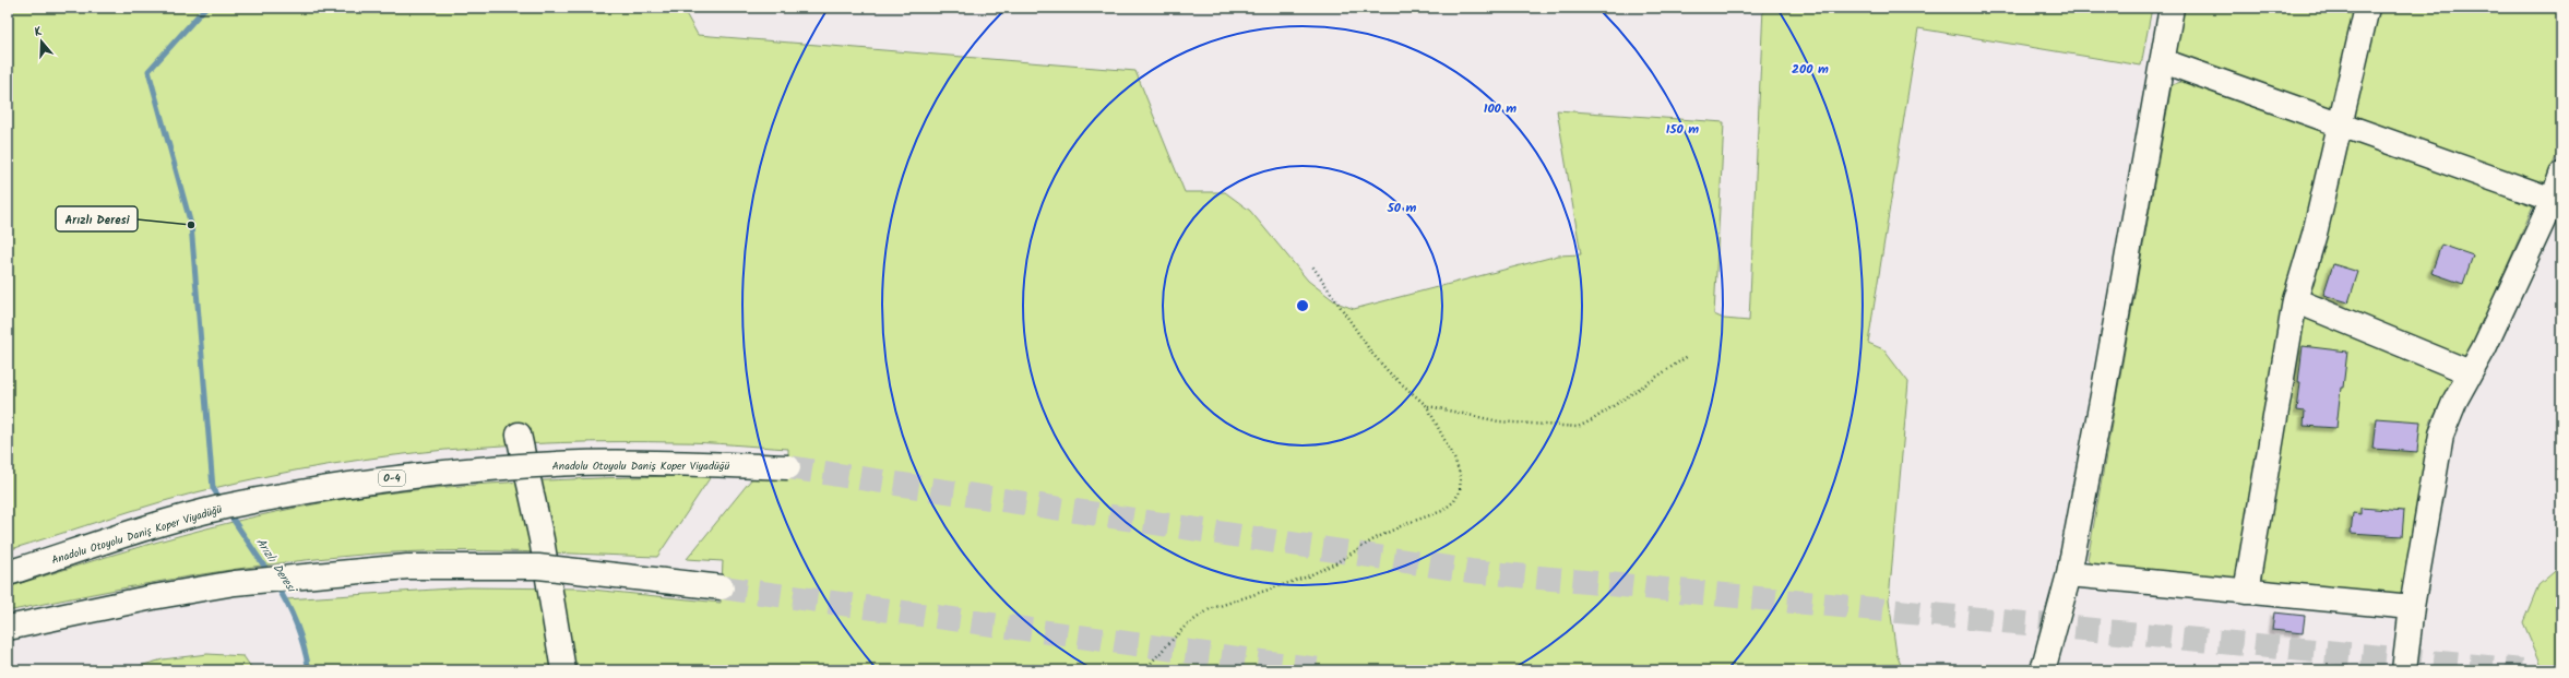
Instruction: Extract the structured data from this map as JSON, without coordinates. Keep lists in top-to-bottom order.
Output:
{
  "streets": {
    "main road": ["Anadolu Otoyolu Daniş Koper Viyadüğü", "O-4"]
  },
  "water": ["Arızlı Deresi"],
  "places": ["Arızlı Deresi"],
  "north": "top",
  "rings": [
    "200 m",
    "100 m",
    "150 m",
    "50 m"
  ]
}
